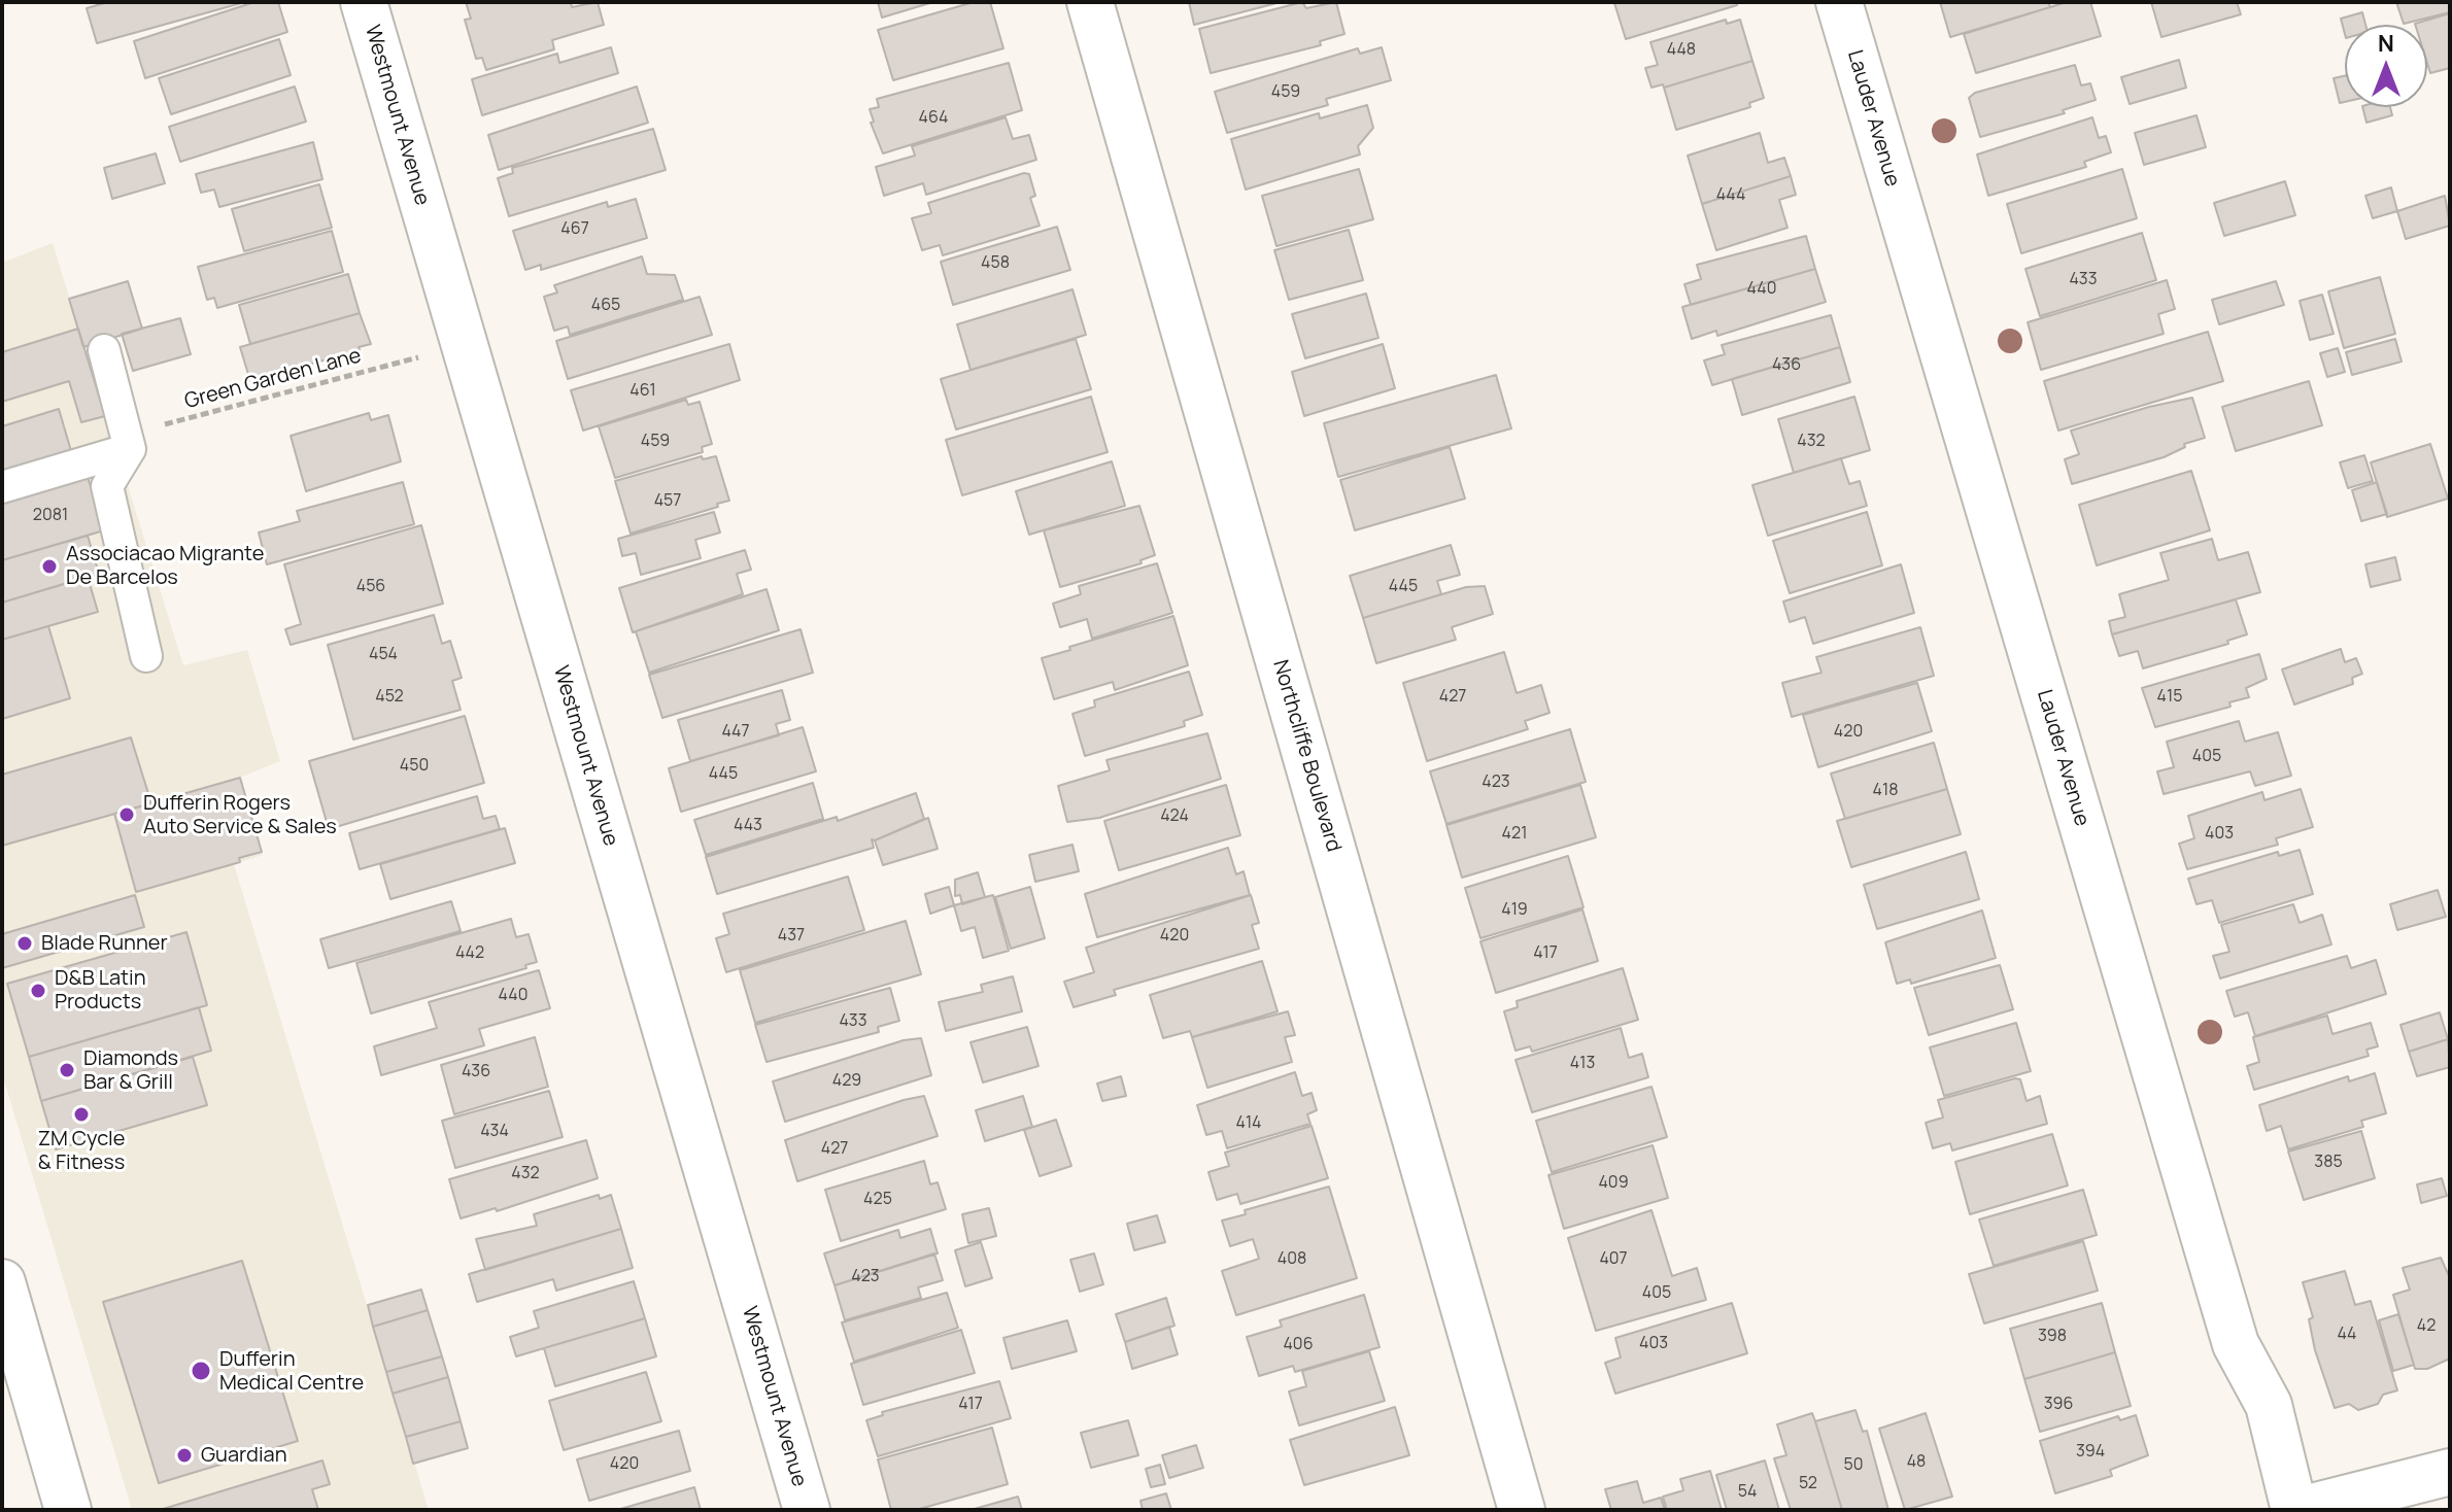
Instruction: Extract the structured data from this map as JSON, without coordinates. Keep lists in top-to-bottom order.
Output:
{
  "streets": {
    "street": ["Westmount Avenue", "Lauder Avenue", "Northcliffe Boulevard"],
    "path": ["Green Garden Lane"]
  },
  "places": [
    "Associacao Migrante De Barcelos",
    "Dufferin Rogers Auto Service & Sales",
    "Blade Runner",
    "D&B Latin Products",
    "Diamonds Bar & Grill",
    "ZM Cycle & Fitness",
    "Dufferin Medical Centre",
    "Guardian"
  ],
  "house_numbers": [
    "448",
    "459",
    "464",
    "444",
    "467",
    "458",
    "433",
    "440",
    "465",
    "436",
    "461",
    "459",
    "432",
    "457",
    "2081",
    "456",
    "445",
    "454",
    "452",
    "427",
    "415",
    "447",
    "420",
    "405",
    "450",
    "445",
    "423",
    "418",
    "424",
    "443",
    "421",
    "403",
    "419",
    "437",
    "420",
    "442",
    "417",
    "440",
    "433",
    "413",
    "436",
    "429",
    "414",
    "434",
    "427",
    "385",
    "432",
    "409",
    "425",
    "408",
    "407",
    "423",
    "405",
    "42",
    "44",
    "398",
    "403",
    "406",
    "417",
    "396",
    "394",
    "48",
    "420",
    "50",
    "52",
    "54"
  ],
  "north": "top"
}
